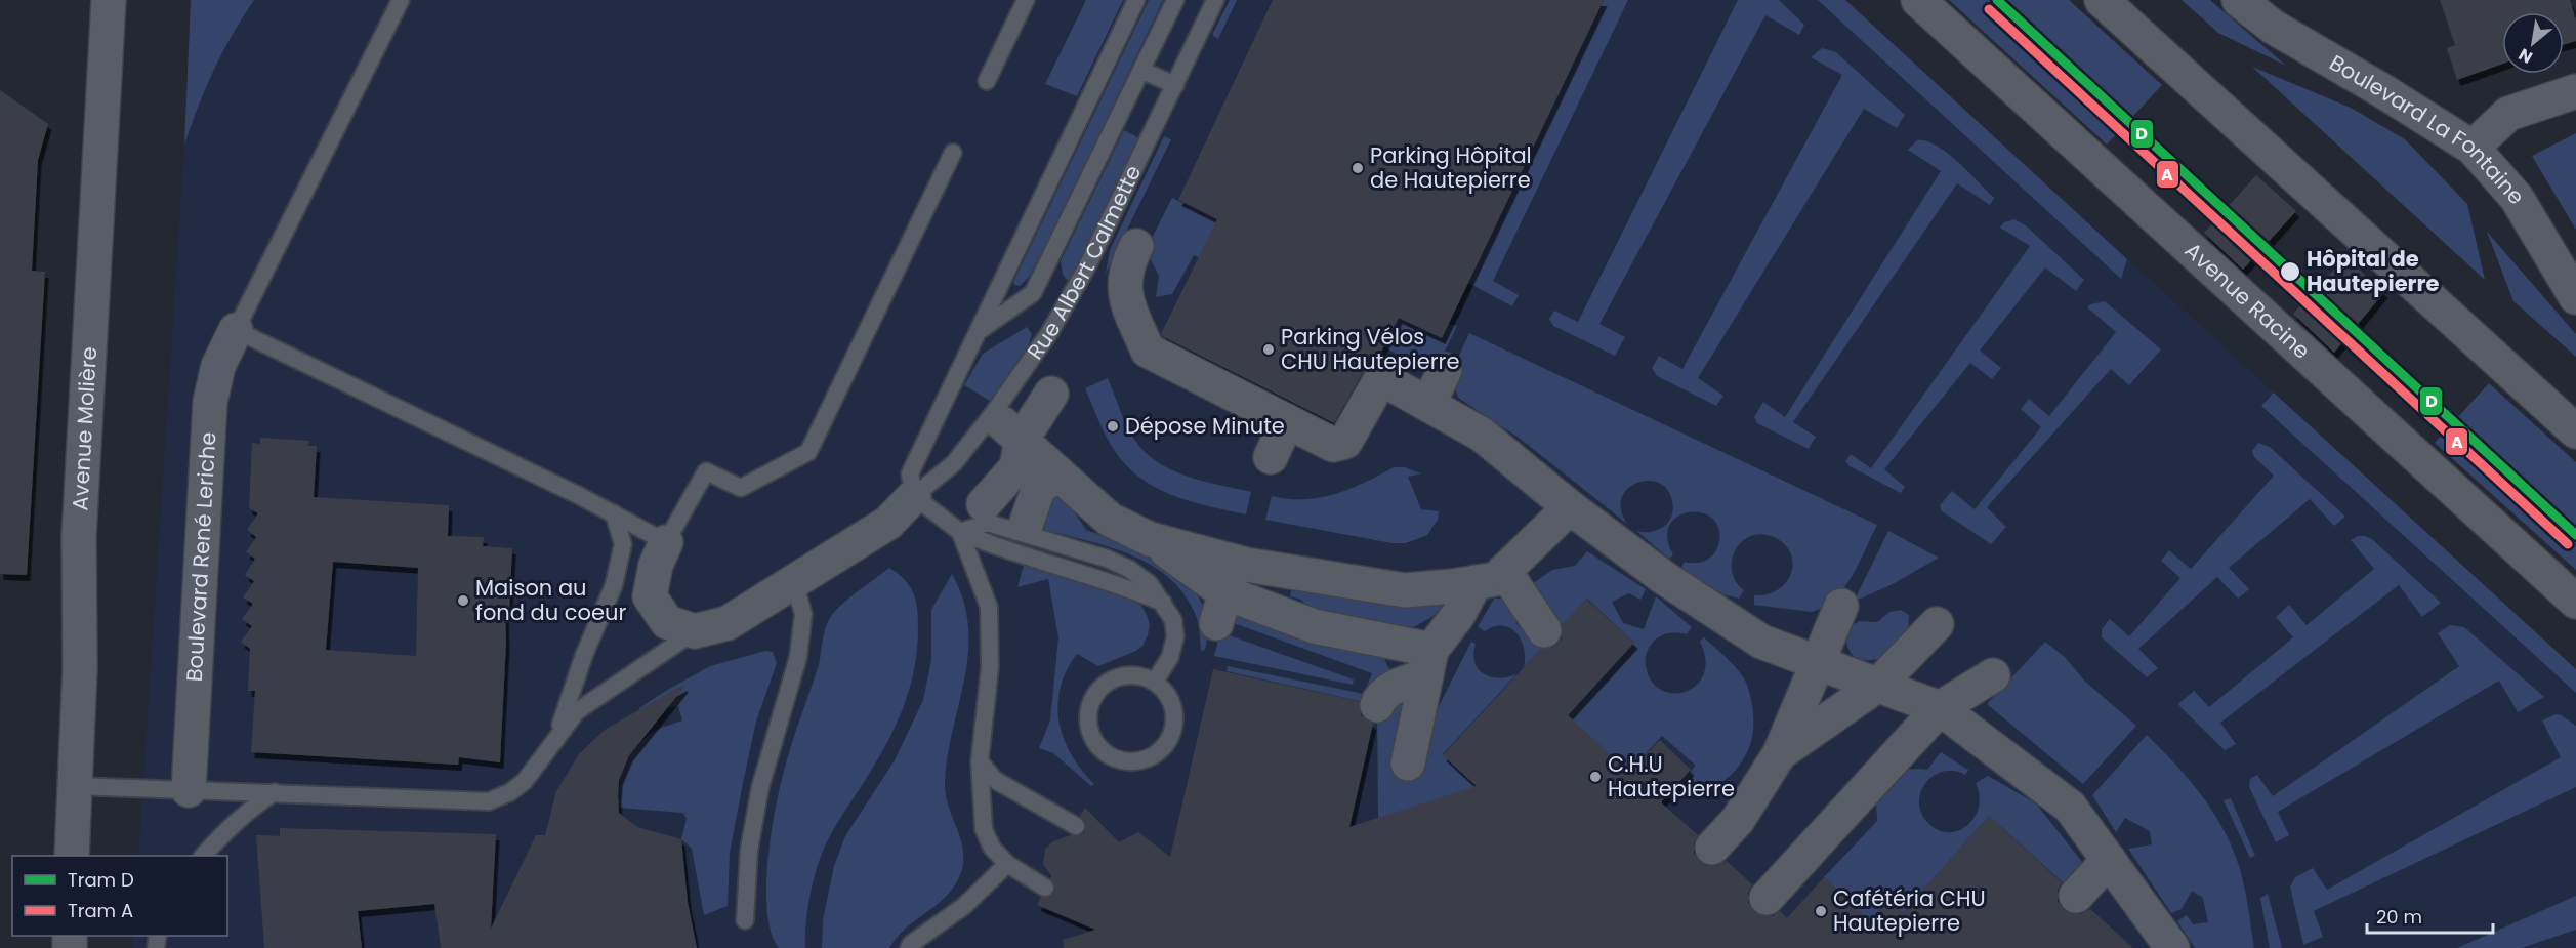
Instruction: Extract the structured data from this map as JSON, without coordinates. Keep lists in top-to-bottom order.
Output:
{
  "streets": {
    "street": [
      "Boulevard La Fontaine",
      "Rue Albert Calmette",
      "Avenue Racine",
      "Avenue Molière",
      "Boulevard René Leriche"
    ]
  },
  "places": [
    "Parking Hôpital de Hautepierre",
    "Hôpital de Hautepierre",
    "Parking Vélos CHU Hautepierre",
    "Dépose Minute",
    "Maison au fond du coeur",
    "C.H.U Hautepierre",
    "Cafétéria CHU Hautepierre"
  ],
  "lines": ["tram line D", "tram line A"],
  "legend": ["Tram D", "Tram A"],
  "scale_bar": "20 m",
  "north": "bottom left"
}
